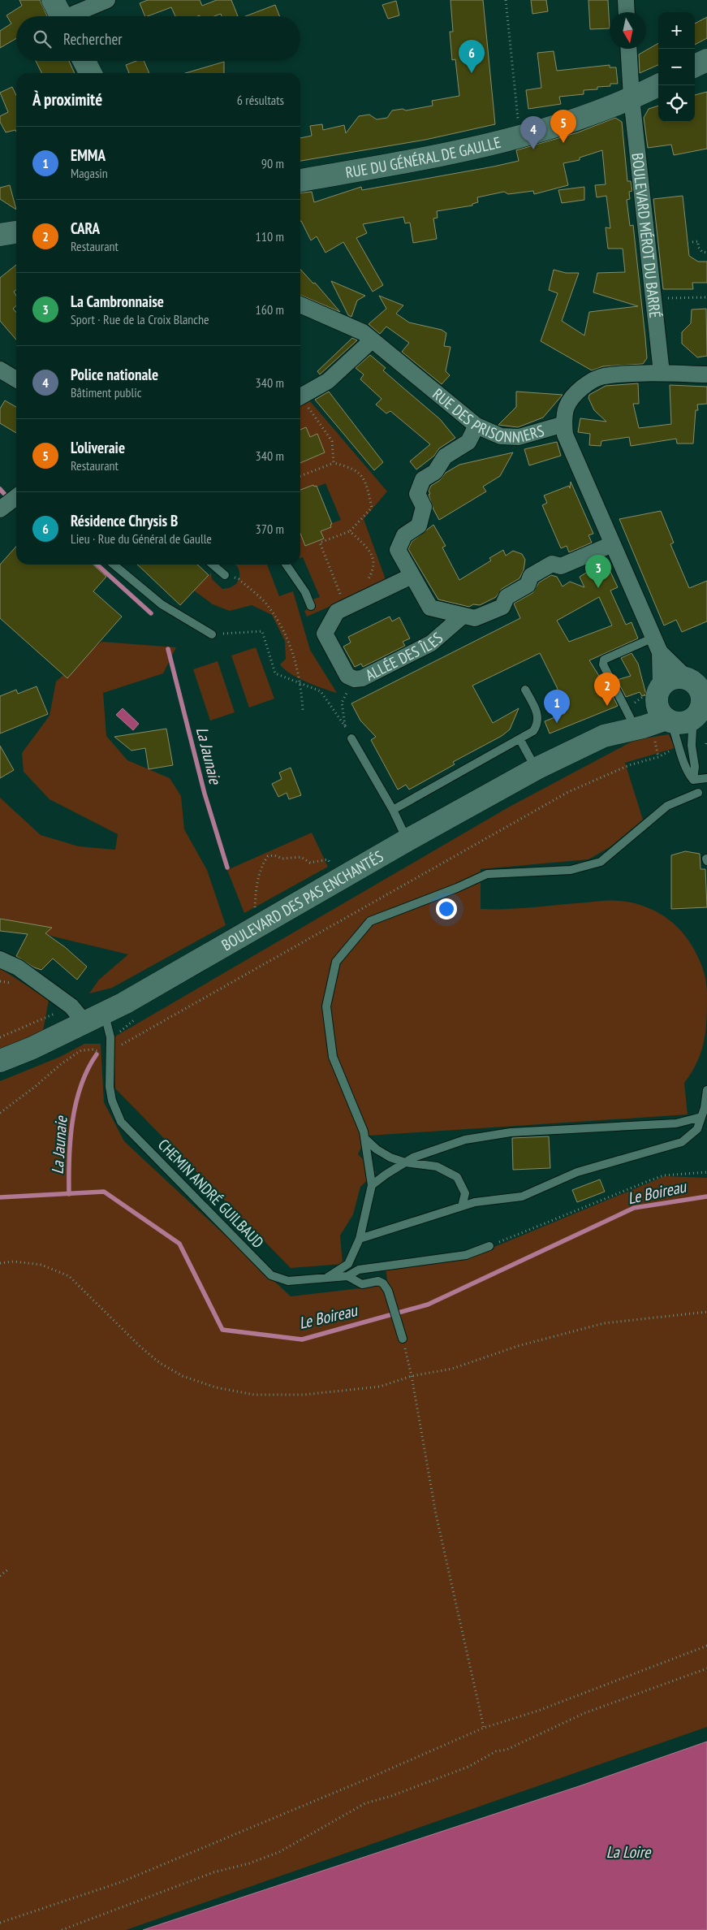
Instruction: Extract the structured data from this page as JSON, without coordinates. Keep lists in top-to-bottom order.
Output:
{
  "streets": {
    "main road": ["RUE DU GÉNÉRAL DE GAULLE", "BOULEVARD DES PAS ENCHANTÉS"],
    "street": ["BOULEVARD MÉROT DU BARRÉ", "RUE DES PRISONNIERS", "ALLÉE DES ÎLES"],
    "lane": ["CHEMIN ANDRÉ GUILBAUD"]
  },
  "crossings": [
    ["RUE DU GÉNÉRAL DE GAULLE", "BOULEVARD MÉROT DU BARRÉ"],
    ["BOULEVARD MÉROT DU BARRÉ", "RUE DES PRISONNIERS"],
    ["RUE DES PRISONNIERS", "ALLÉE DES ÎLES"],
    ["BOULEVARD DES PAS ENCHANTÉS", "CHEMIN ANDRÉ GUILBAUD"]
  ],
  "water": ["La Jaunaie", "Le Boireau", "La Loire"],
  "north": "bottom",
  "page": {
    "map_buttons": ["+", "−"],
    "search": "Rechercher",
    "pins": [
      "6",
      "5",
      "4",
      "3",
      "2",
      "1"
    ],
    "heading": ["À proximité", "6 résultats"],
    "list": [
      {
        "mark": "1",
        "name": "EMMA",
        "note": "Magasin",
        "value": "90 m"
      },
      {
        "mark": "2",
        "name": "CARA",
        "note": "Restaurant",
        "value": "110 m"
      },
      {
        "mark": "3",
        "name": "La Cambronnaise",
        "note": "Sport · Rue de la Croix Blanche",
        "value": "160 m"
      },
      {
        "mark": "4",
        "name": "Police nationale",
        "note": "Bâtiment public",
        "value": "340 m"
      },
      {
        "mark": "5",
        "name": "L'oliveraie",
        "note": "Restaurant",
        "value": "340 m"
      },
      {
        "mark": "6",
        "name": "Résidence Chrysis B",
        "note": "Lieu · Rue du Général de Gaulle",
        "value": "370 m"
      }
    ]
  }
}
